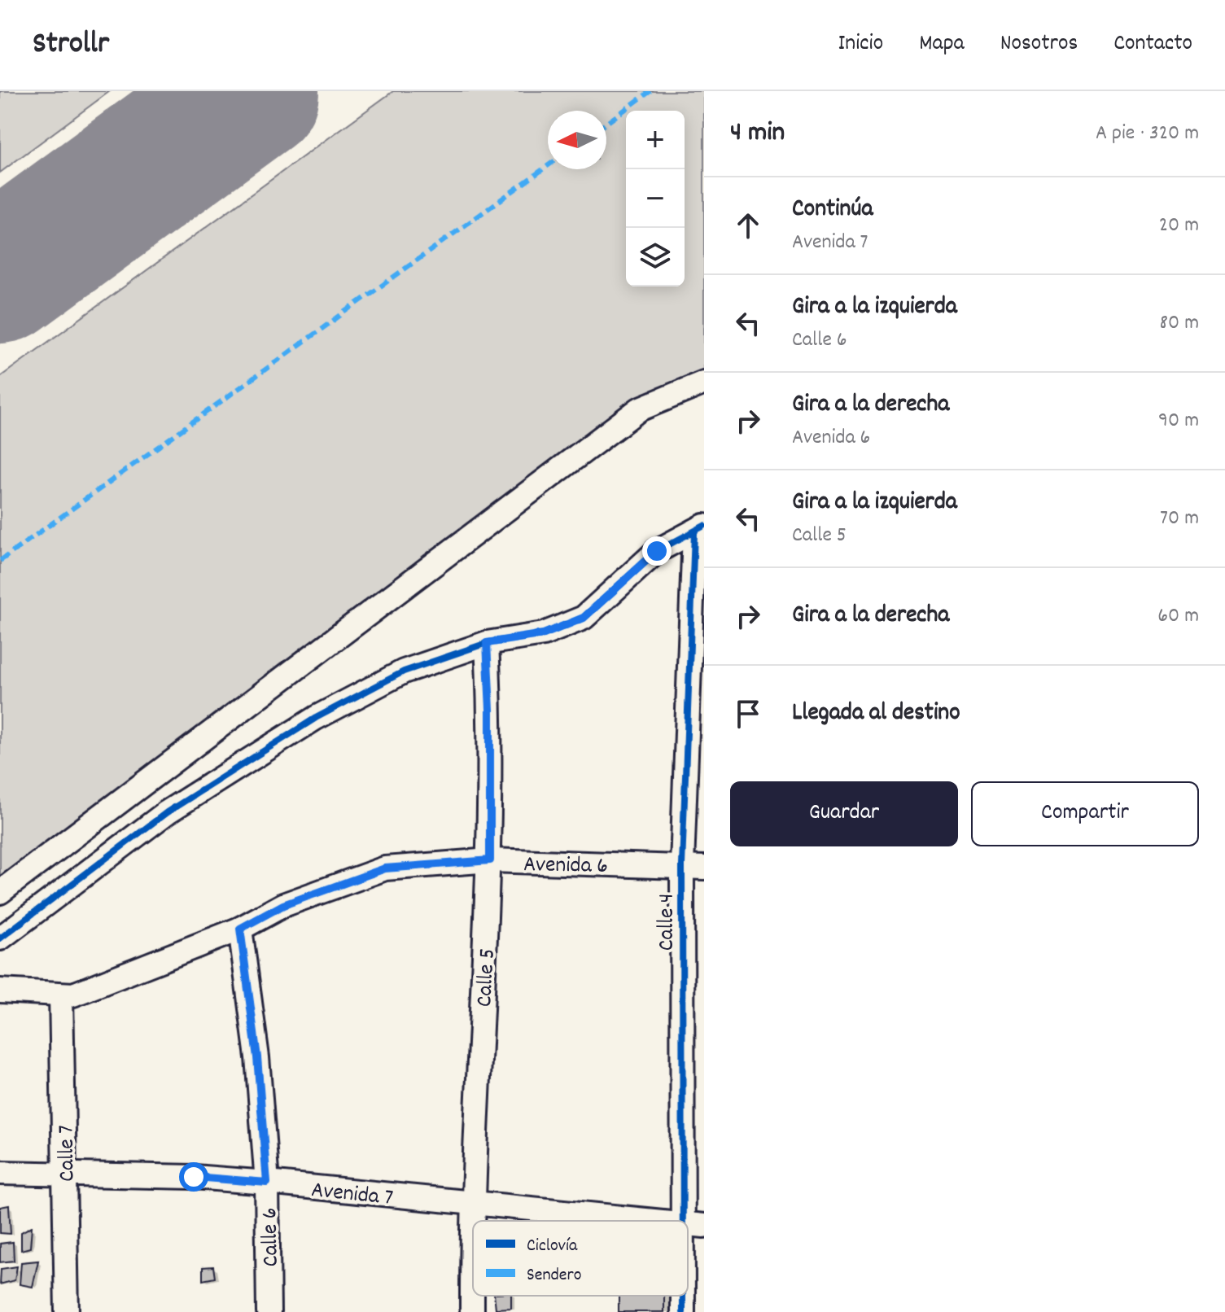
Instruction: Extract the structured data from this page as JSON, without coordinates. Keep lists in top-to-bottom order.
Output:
{
  "streets": {
    "street": [
      "Avenida 6",
      "Calle 4",
      "Calle 5",
      "Calle 7",
      "Avenida 7",
      "Calle 6"
    ]
  },
  "crossings": [
    ["Avenida 6", "Calle 4"],
    ["Avenida 6", "Calle 5"],
    ["Avenida 6", "Calle 7"],
    ["Avenida 6", "Calle 6"],
    ["Calle 5", "Avenida 7"],
    ["Calle 7", "Avenida 7"],
    ["Avenida 7", "Calle 6"]
  ],
  "legend": ["Ciclovía", "Sendero"],
  "north": "left",
  "page": {
    "header": "Strollr",
    "nav": [
      "Inicio",
      "Mapa",
      "Nosotros",
      "Contacto"
    ],
    "heading": ["4 min", "A pie · 320 m"],
    "map_buttons": ["+", "−"],
    "list": [
      ["Continúa", "Avenida 7", "20 m"],
      ["Gira a la izquierda", "Calle 6", "80 m"],
      ["Gira a la derecha", "Avenida 6", "90 m"],
      ["Gira a la izquierda", "Calle 5", "70 m"],
      ["Gira a la derecha", "60 m"],
      "Llegada al destino"
    ],
    "buttons": ["Guardar", "Compartir"]
  }
}
